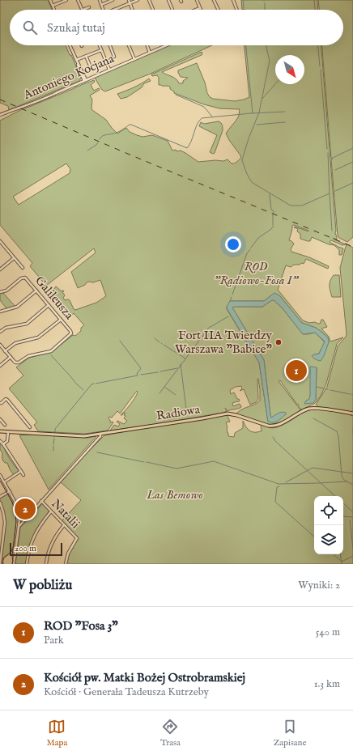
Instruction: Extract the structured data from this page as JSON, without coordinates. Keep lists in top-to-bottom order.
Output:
{
  "streets": {
    "main road": ["Radiowa"],
    "street": ["Antoniego Kocjana", "Galileusza", "Natalii"]
  },
  "parks": ["ROD \"Radiowo-Fosa I\"", "Las Bemowo"],
  "places": ["Fort IIA Twierdzy Warszawa \"Babice\""],
  "scale_bar": "200 m",
  "north": "bottom right",
  "page": {
    "search": "Szukaj tutaj",
    "pins": ["1", "2"],
    "scale": "200 m",
    "heading": ["W pobliżu", "Wyniki: 2"],
    "list": [
      {
        "mark": "1",
        "name": "ROD \"Fosa 3\"",
        "note": "Park",
        "value": "540 m"
      },
      {
        "mark": "2",
        "name": "Kościół pw. Matki Bożej Ostrobramskiej",
        "note": "Kościół · Generała Tadeusza Kutrzeby",
        "value": "1.3 km"
      }
    ],
    "nav": ["Mapa", "Trasa", "Zapisane"]
  }
}
